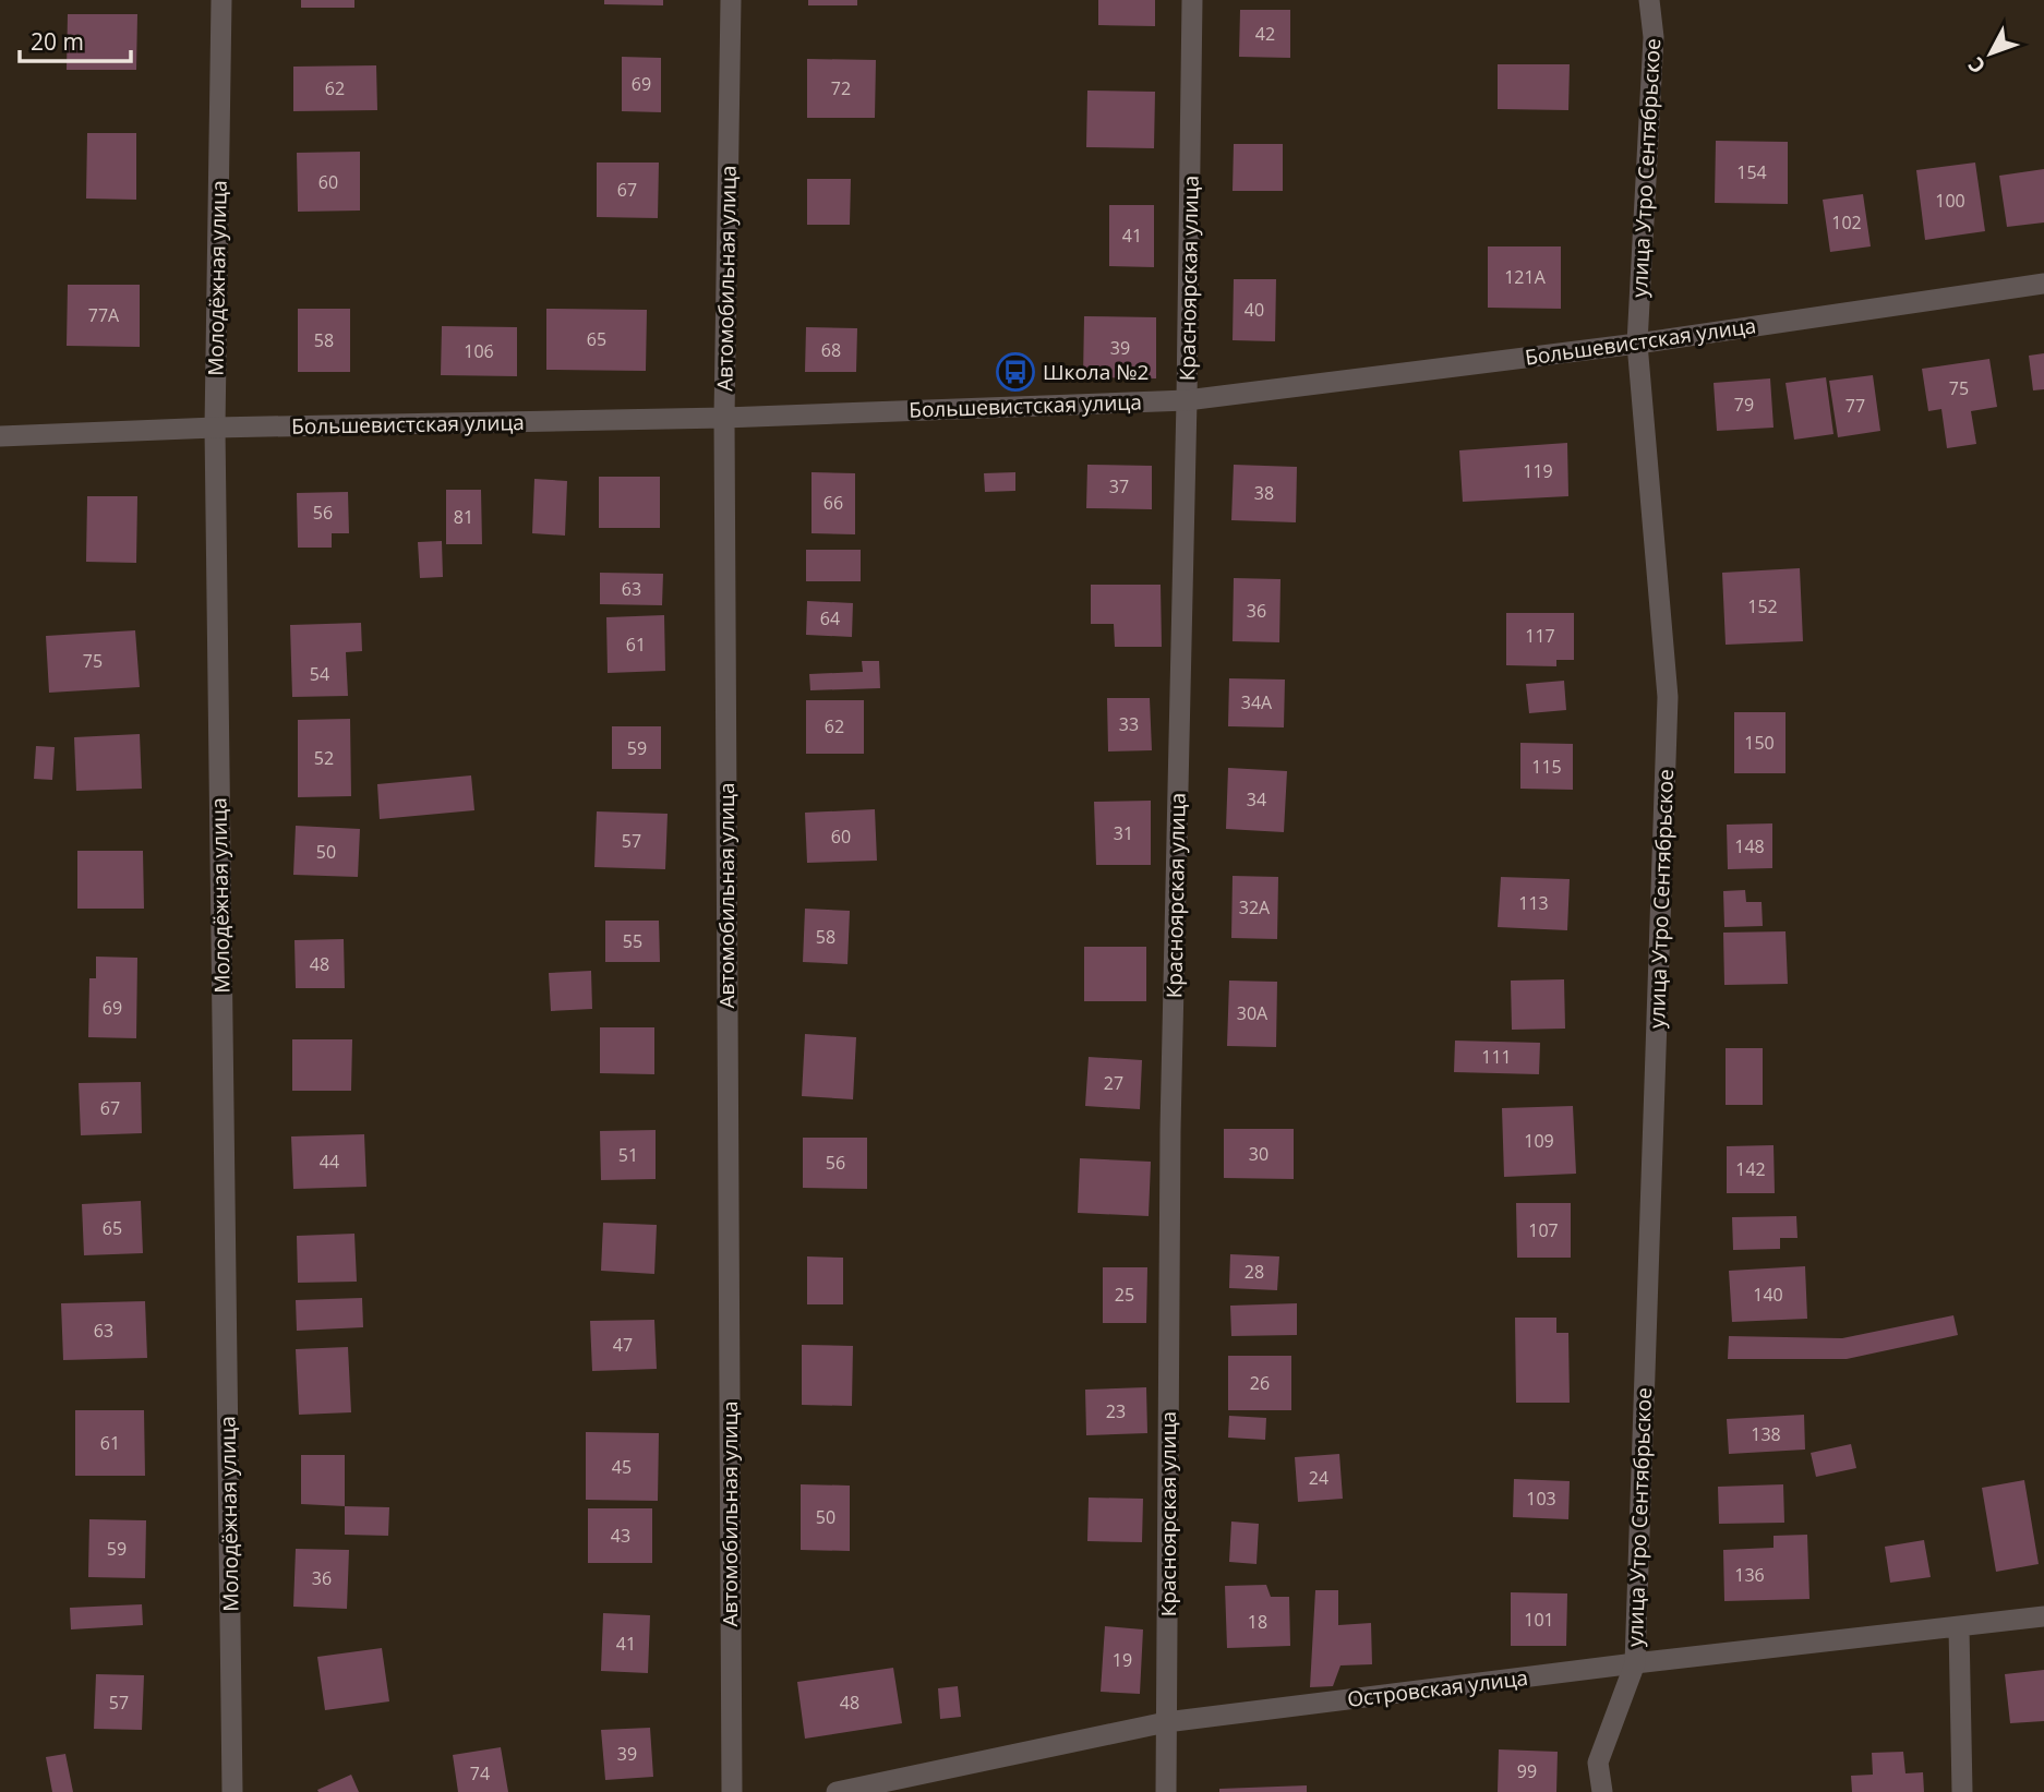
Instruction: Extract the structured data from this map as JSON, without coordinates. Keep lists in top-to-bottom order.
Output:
{
  "streets": {
    "street": [
      "улица Утро Сентябрьское",
      "Молодёжная улица",
      "Автомобильная улица",
      "Красноярская улица",
      "Большевистская улица",
      "Островская улица"
    ]
  },
  "crossings": [
    ["улица Утро Сентябрьское", "Большевистская улица"],
    ["улица Утро Сентябрьское", "Островская улица"],
    ["Молодёжная улица", "Большевистская улица"],
    ["Автомобильная улица", "Большевистская улица"],
    ["Красноярская улица", "Большевистская улица"],
    ["Красноярская улица", "Островская улица"]
  ],
  "places": {
    "bus stop": ["Школа №2"]
  },
  "house_numbers": [
    "42",
    "69",
    "62",
    "72",
    "154",
    "60",
    "67",
    "100",
    "102",
    "41",
    "121А",
    "40",
    "77А",
    "65",
    "58",
    "39",
    "68",
    "106",
    "75",
    "79",
    "77",
    "119",
    "37",
    "38",
    "66",
    "56",
    "81",
    "63",
    "152",
    "36",
    "64",
    "117",
    "61",
    "75",
    "54",
    "34А",
    "33",
    "62",
    "150",
    "59",
    "52",
    "115",
    "34",
    "31",
    "60",
    "57",
    "148",
    "50",
    "113",
    "32А",
    "58",
    "55",
    "48",
    "69",
    "30А",
    "111",
    "27",
    "67",
    "109",
    "30",
    "51",
    "44",
    "56",
    "142",
    "65",
    "107",
    "28",
    "25",
    "140",
    "63",
    "47",
    "26",
    "23",
    "138",
    "61",
    "45",
    "24",
    "103",
    "50",
    "43",
    "59",
    "136",
    "36",
    "101",
    "18",
    "41",
    "19",
    "57",
    "48",
    "39",
    "99",
    "74"
  ],
  "scale_bar": "20 m",
  "north": "bottom left"
}
